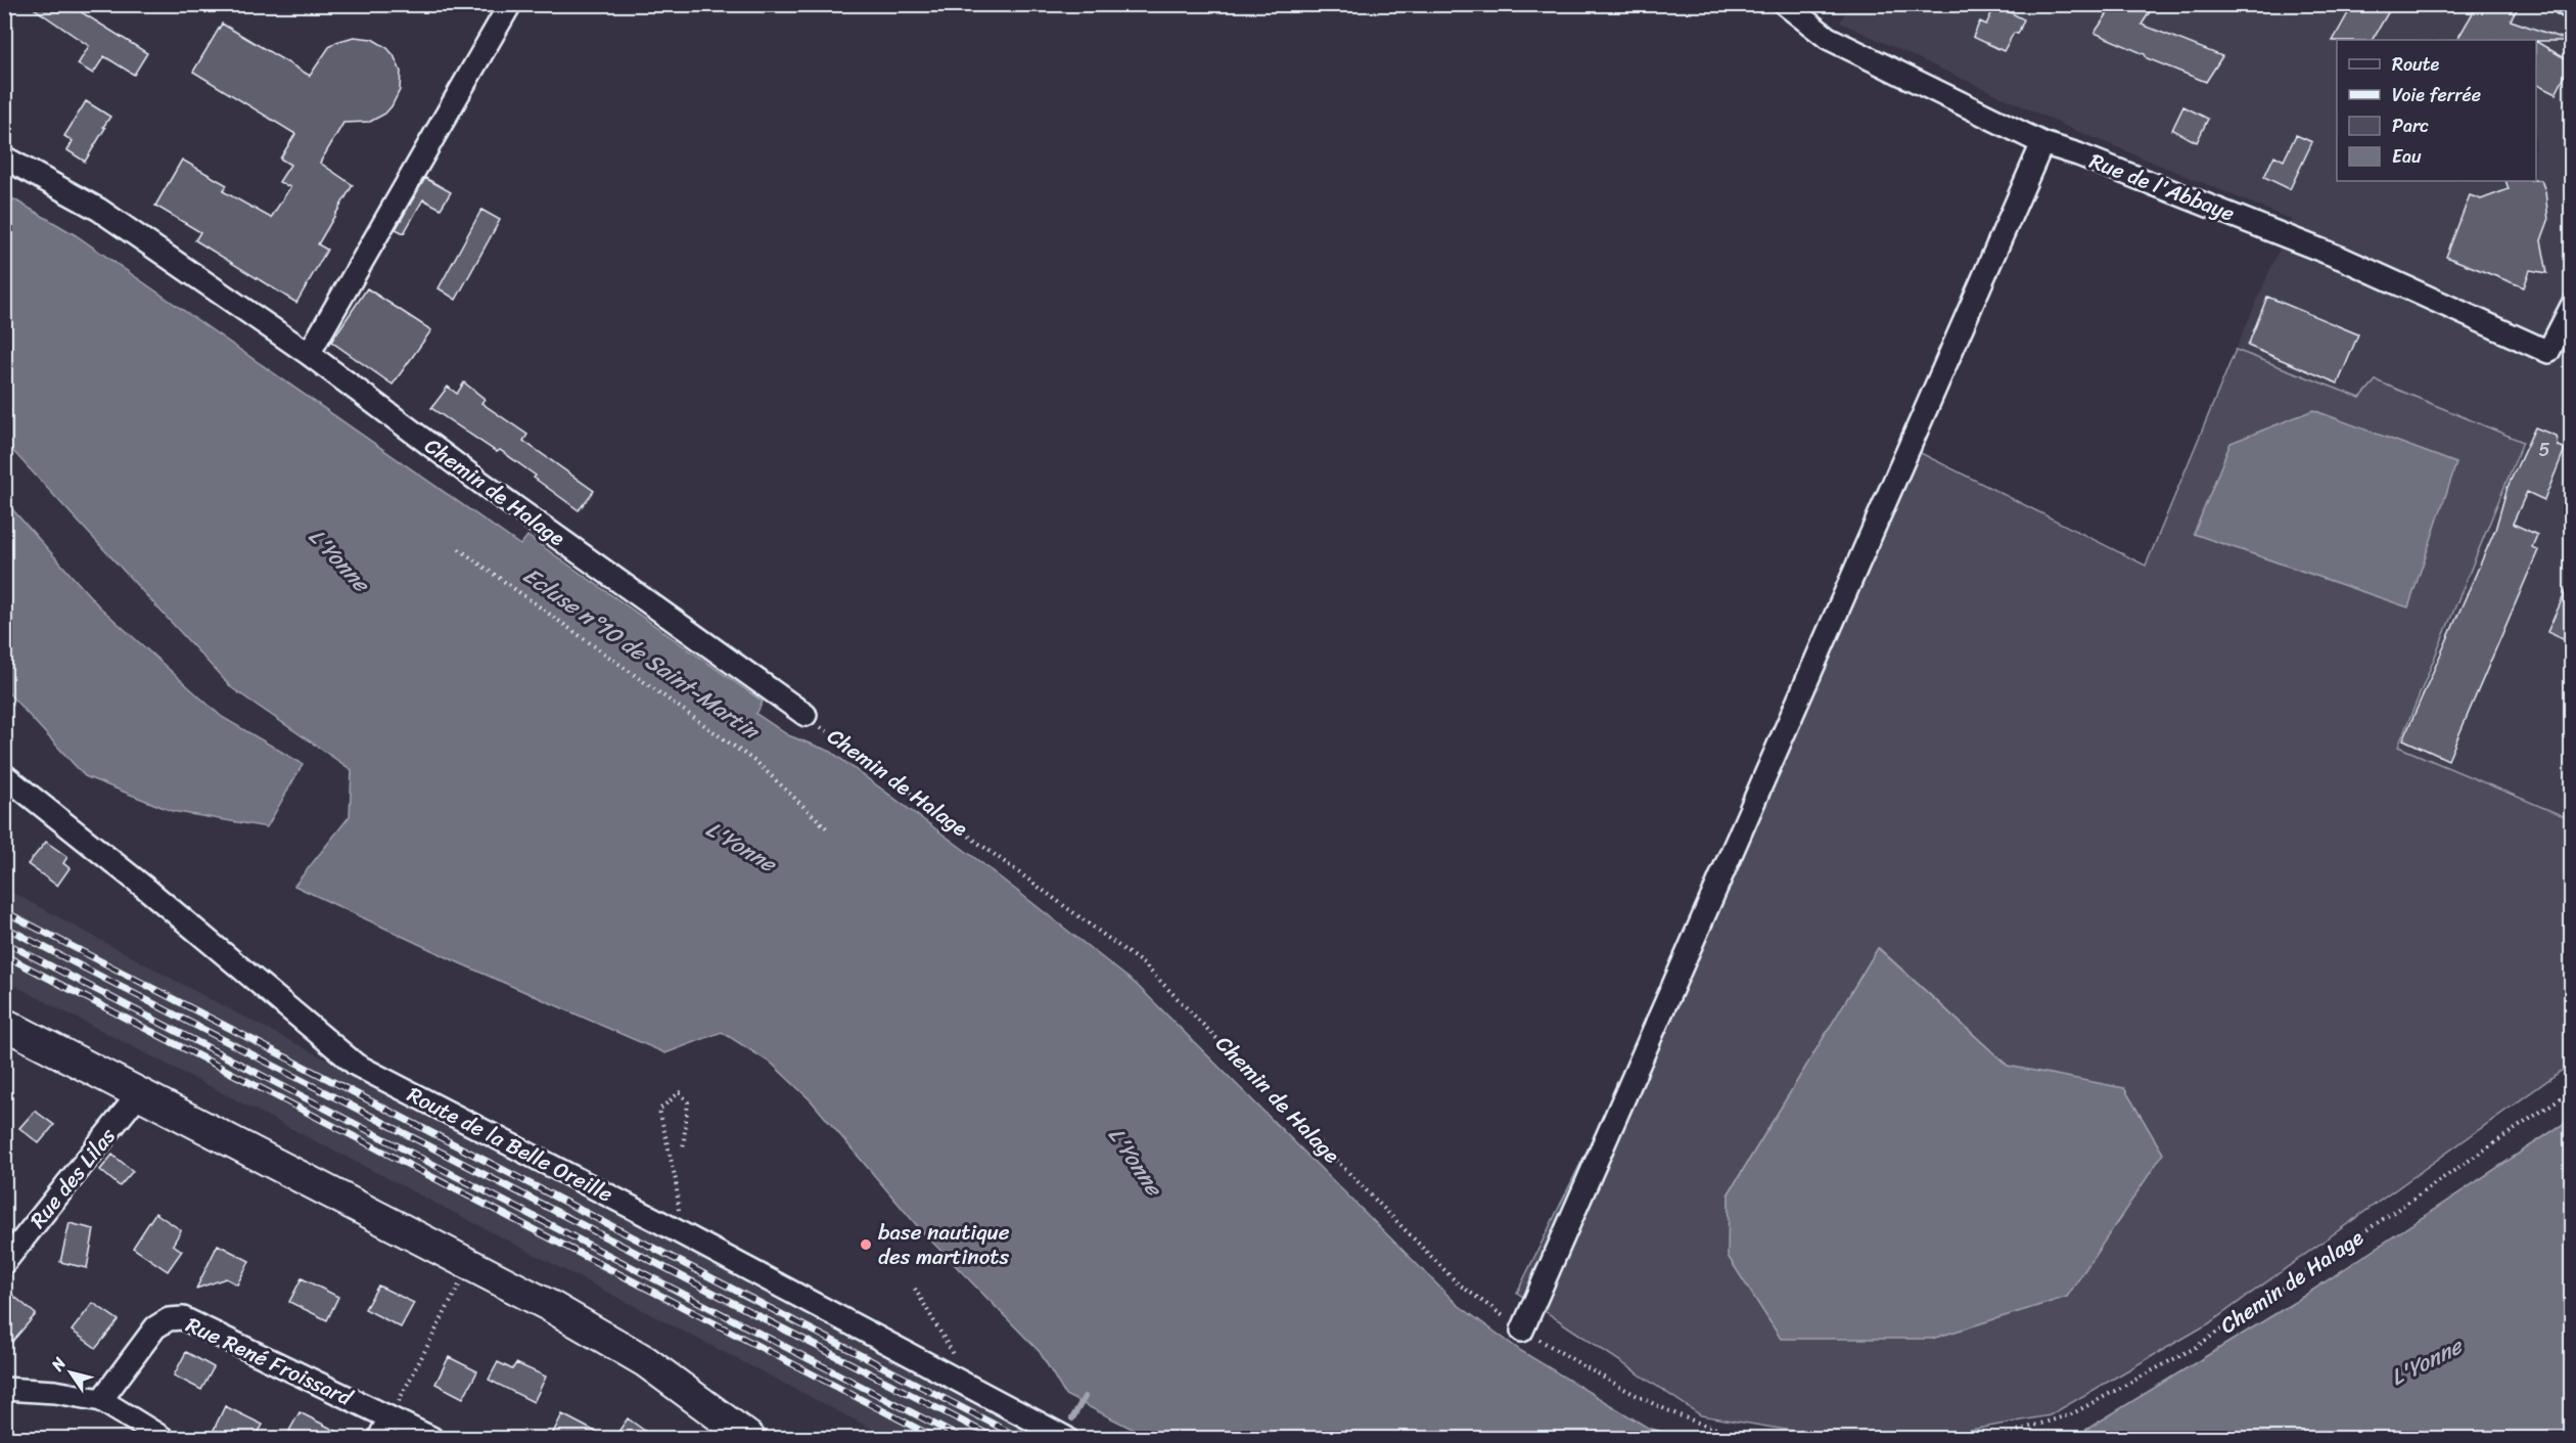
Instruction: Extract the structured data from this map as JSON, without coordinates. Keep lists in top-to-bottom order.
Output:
{
  "streets": {
    "street": [
      "Rue de l'Abbaye",
      "Chemin de Halage",
      "Route de la Belle Oreille",
      "Rue des Lilas",
      "Rue René Froissard"
    ]
  },
  "water": ["L'Yonne", "Ecluse n°10 de Saint-Martin"],
  "places": ["base nautique des martinots"],
  "house_numbers": ["5"],
  "legend": [
    "Route",
    "Voie ferrée",
    "Parc",
    "Eau"
  ],
  "north": "top left"
}
